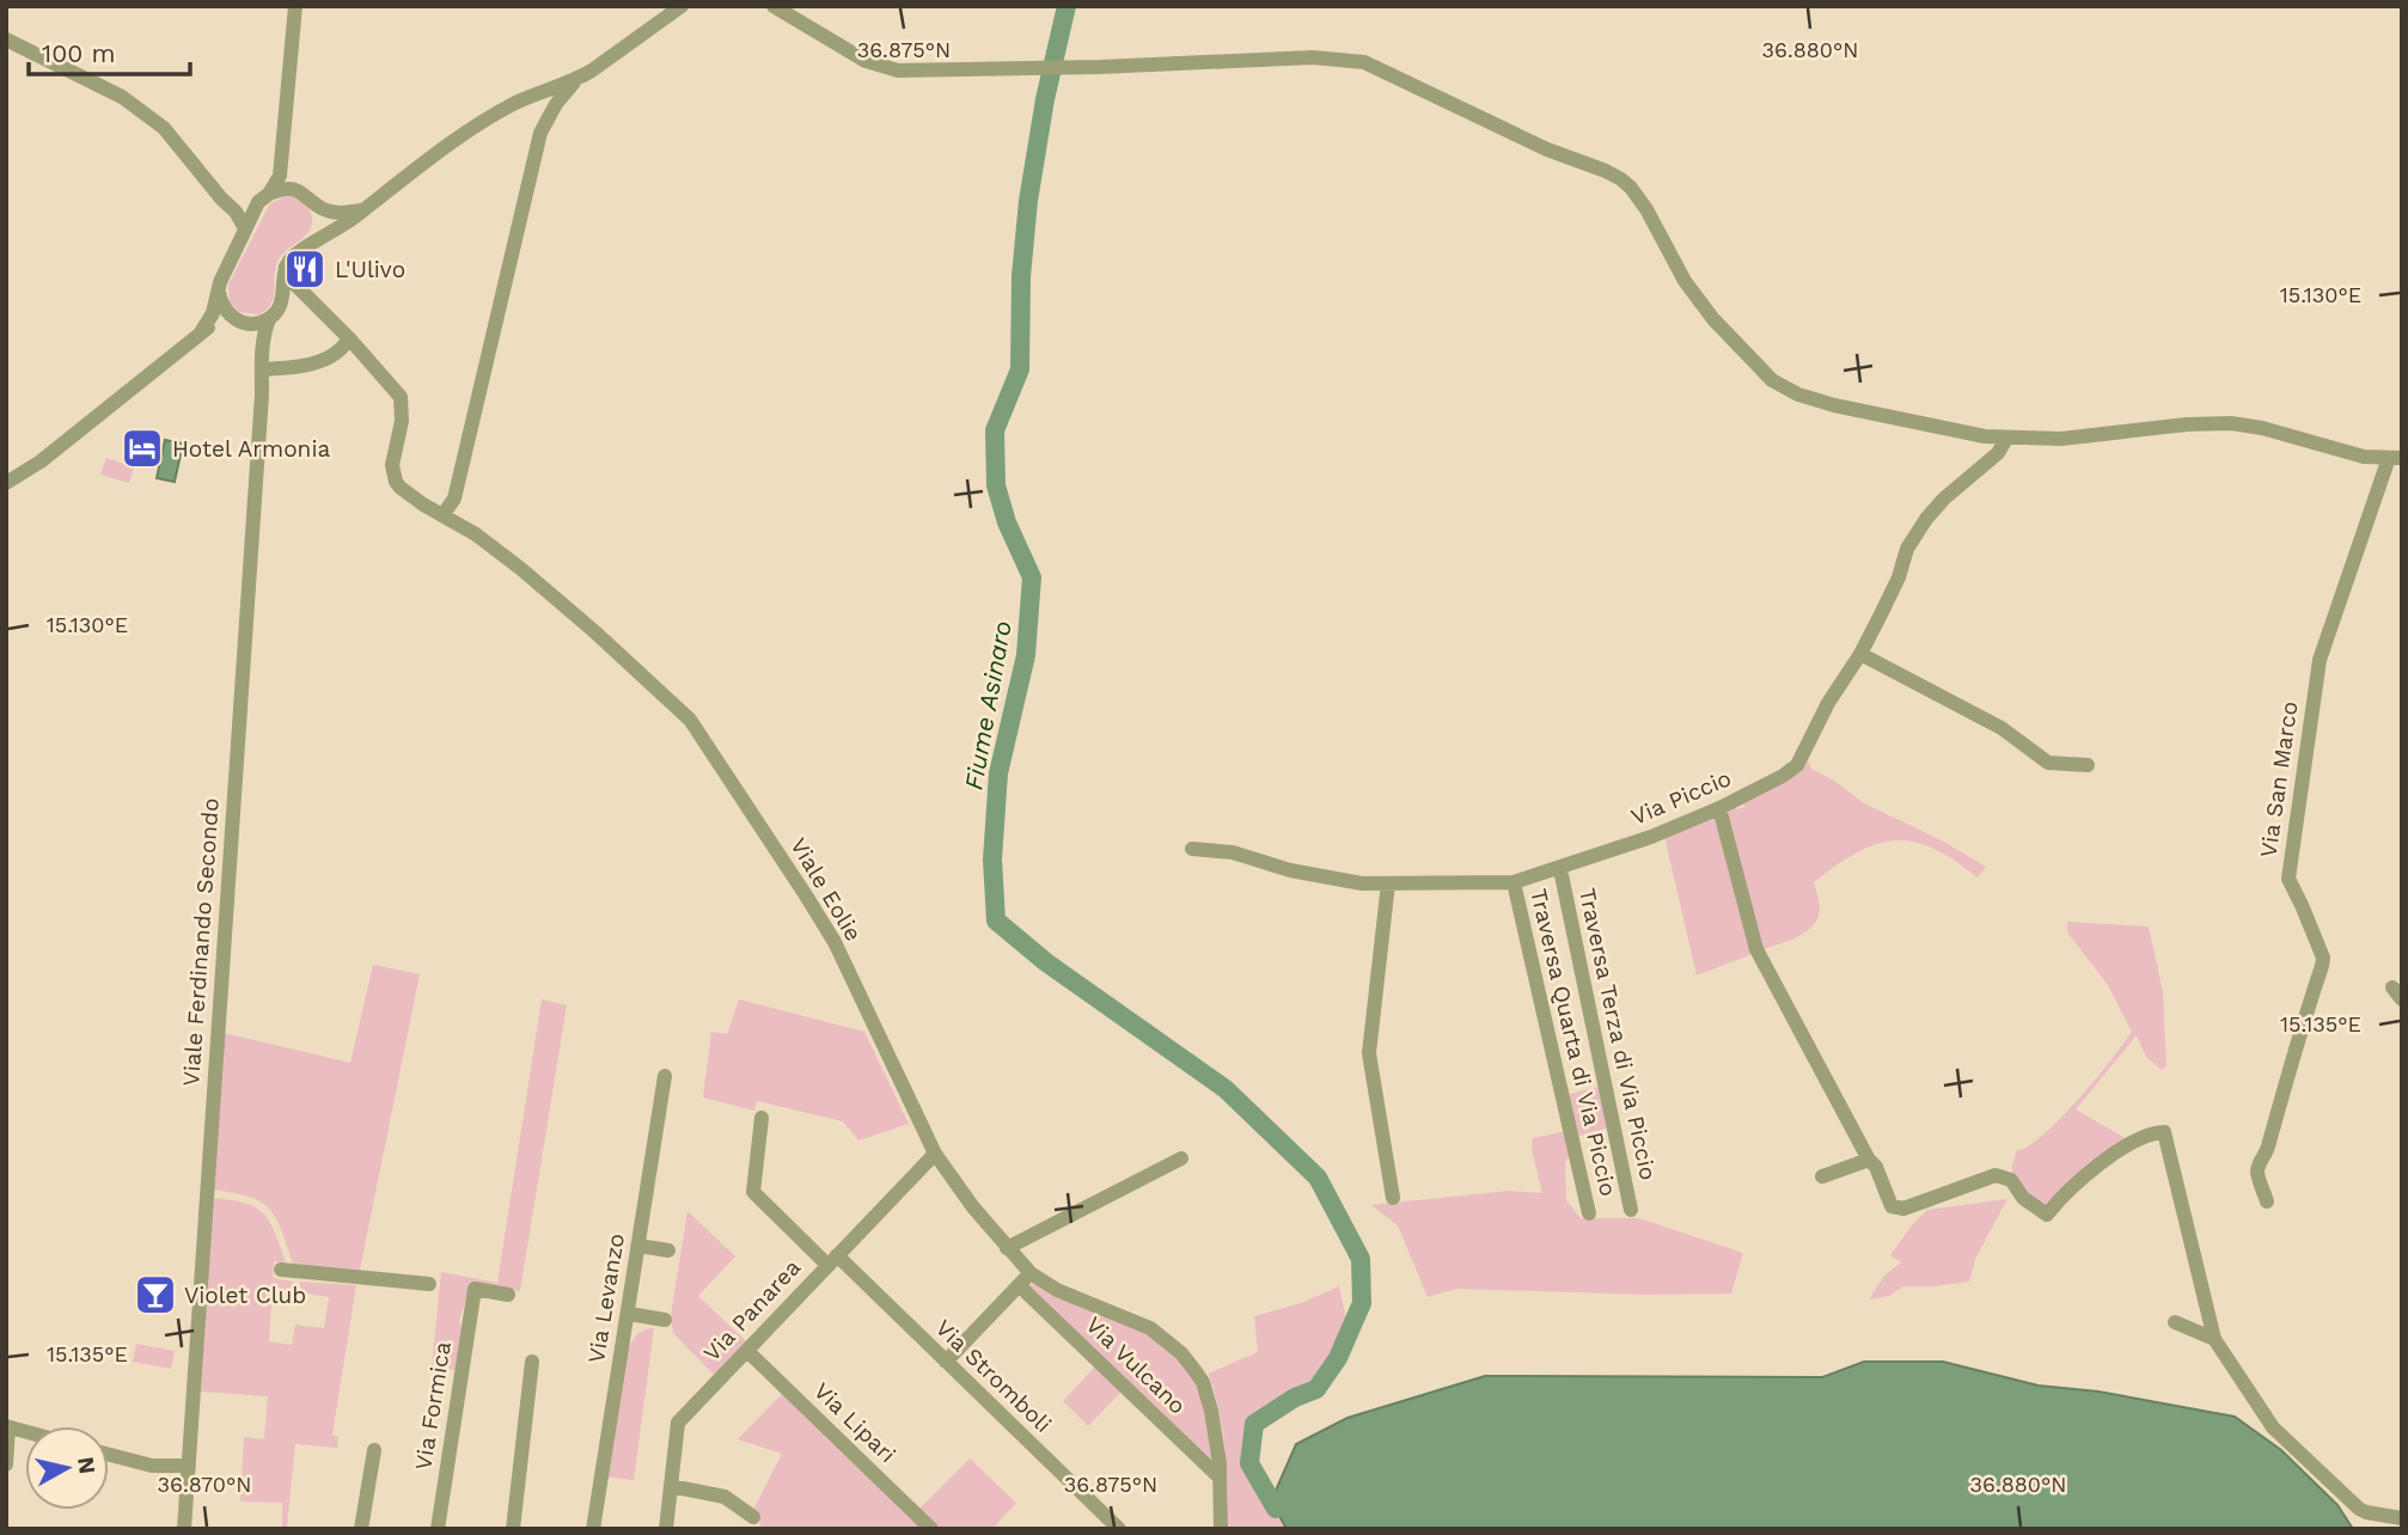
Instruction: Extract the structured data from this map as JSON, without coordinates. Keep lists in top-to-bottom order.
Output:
{
  "streets": {
    "street": [
      "Via San Marco",
      "Via Piccio",
      "Viale Eolie",
      "Viale Ferdinando Secondo",
      "Traversa Terza di Via Piccio",
      "Traversa Quarta di Via Piccio",
      "Via Levanzo",
      "Via Panarea",
      "Via Vulcano",
      "Via Stromboli",
      "Via Formica",
      "Via Lipari"
    ]
  },
  "crossings": [
    ["Via Piccio", "Traversa Terza di Via Piccio"],
    ["Via Piccio", "Traversa Quarta di Via Piccio"],
    ["Viale Eolie", "Via Panarea"],
    ["Viale Eolie", "Via Vulcano"],
    ["Via Panarea", "Via Stromboli"],
    ["Via Panarea", "Via Lipari"]
  ],
  "water": ["Fiume Asinaro"],
  "places": {
    "restaurant": ["L'Ulivo"],
    "hotel": ["Hotel Armonia"],
    "bar": ["Violet Club"]
  },
  "scale_bar": "100 m",
  "north": "right",
  "coordinates": [
    "36.875°N",
    "36.880°N",
    "15.130°E",
    "15.135°E",
    "36.870°N"
  ]
}
